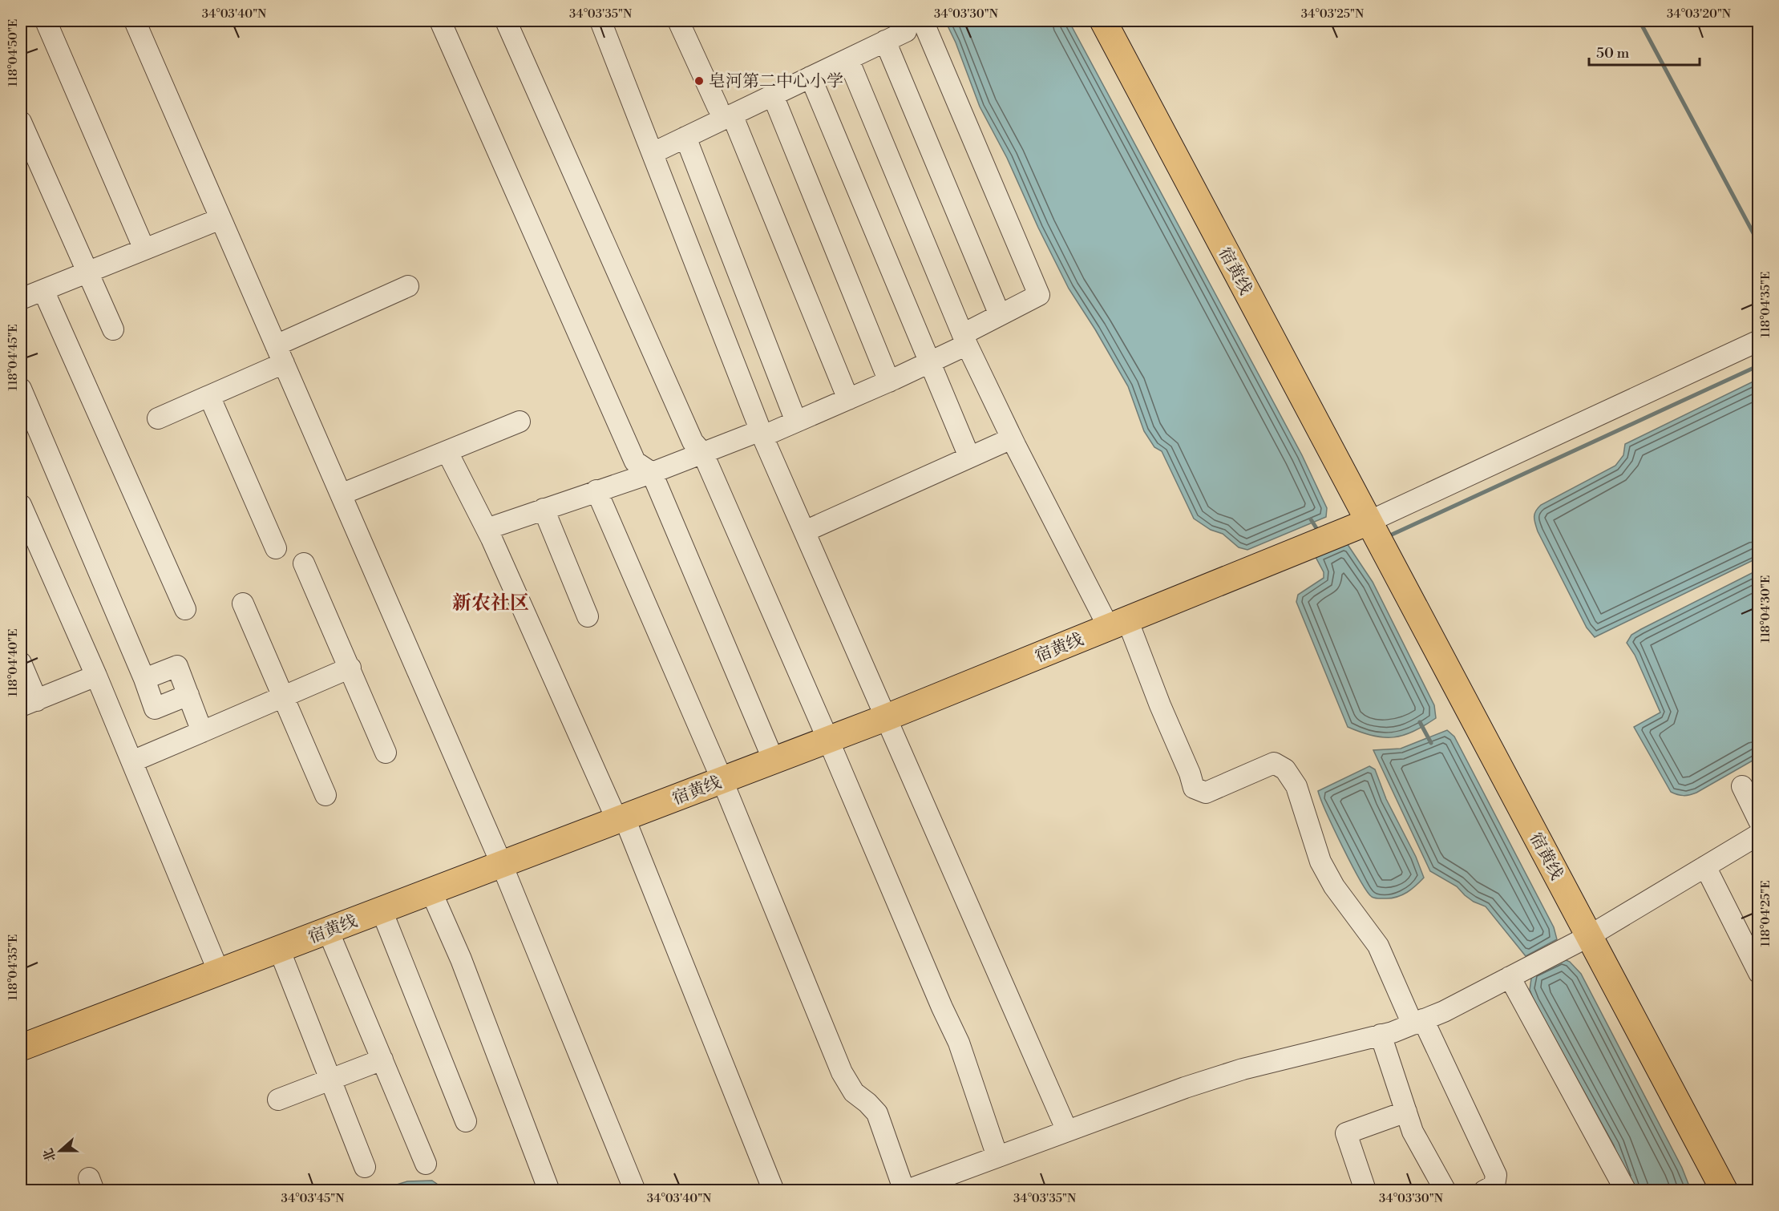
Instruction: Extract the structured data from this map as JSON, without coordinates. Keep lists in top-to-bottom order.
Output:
{
  "streets": {
    "main road": ["宿黄线"]
  },
  "districts": ["新农社区"],
  "places": ["皂河第二中心小学"],
  "scale_bar": "50 m",
  "north": "left",
  "coordinates": [
    "34°03'40\"N",
    "34°03'35\"N",
    "34°03'30\"N",
    "34°03'25\"N",
    "34°03'20\"N",
    "118°04'50\"E",
    "118°04'35\"E",
    "118°04'45\"E",
    "118°04'30\"E",
    "118°04'40\"E",
    "118°04'25\"E",
    "34°03'45\"N"
  ]
}
